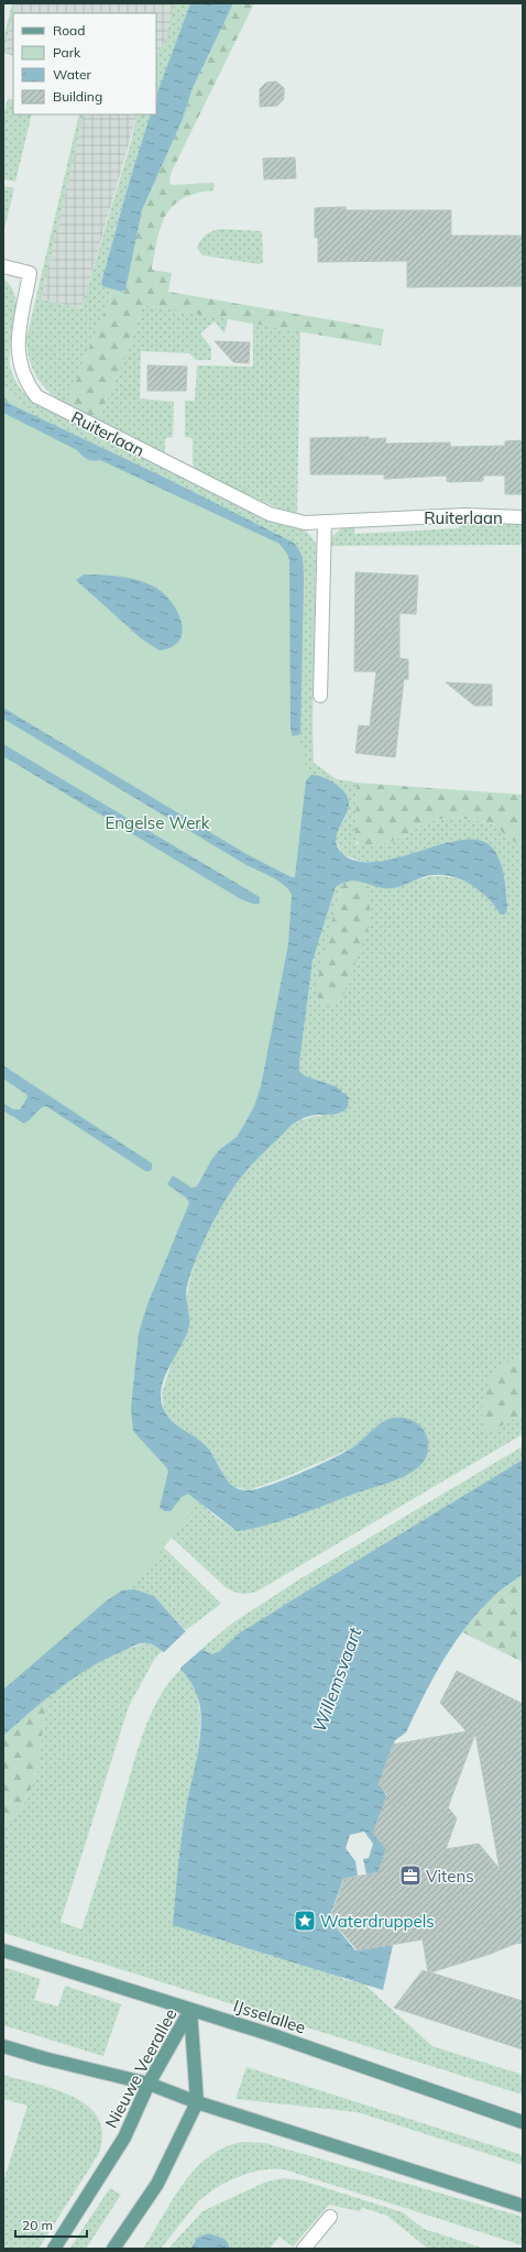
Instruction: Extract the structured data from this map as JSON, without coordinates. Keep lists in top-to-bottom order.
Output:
{
  "streets": {
    "main road": ["IJsselallee", "Nieuwe Veerallee"],
    "street": ["Ruiterlaan"]
  },
  "crossings": [
    ["IJsselallee", "Nieuwe Veerallee"]
  ],
  "water": ["Willemsvaart"],
  "parks": ["Engelse Werk"],
  "places": {
    "office": ["Vitens"],
    "place": ["Waterdruppels"]
  },
  "legend": [
    "Road",
    "Park",
    "Water",
    "Building"
  ],
  "scale_bar": "20 m"
}
